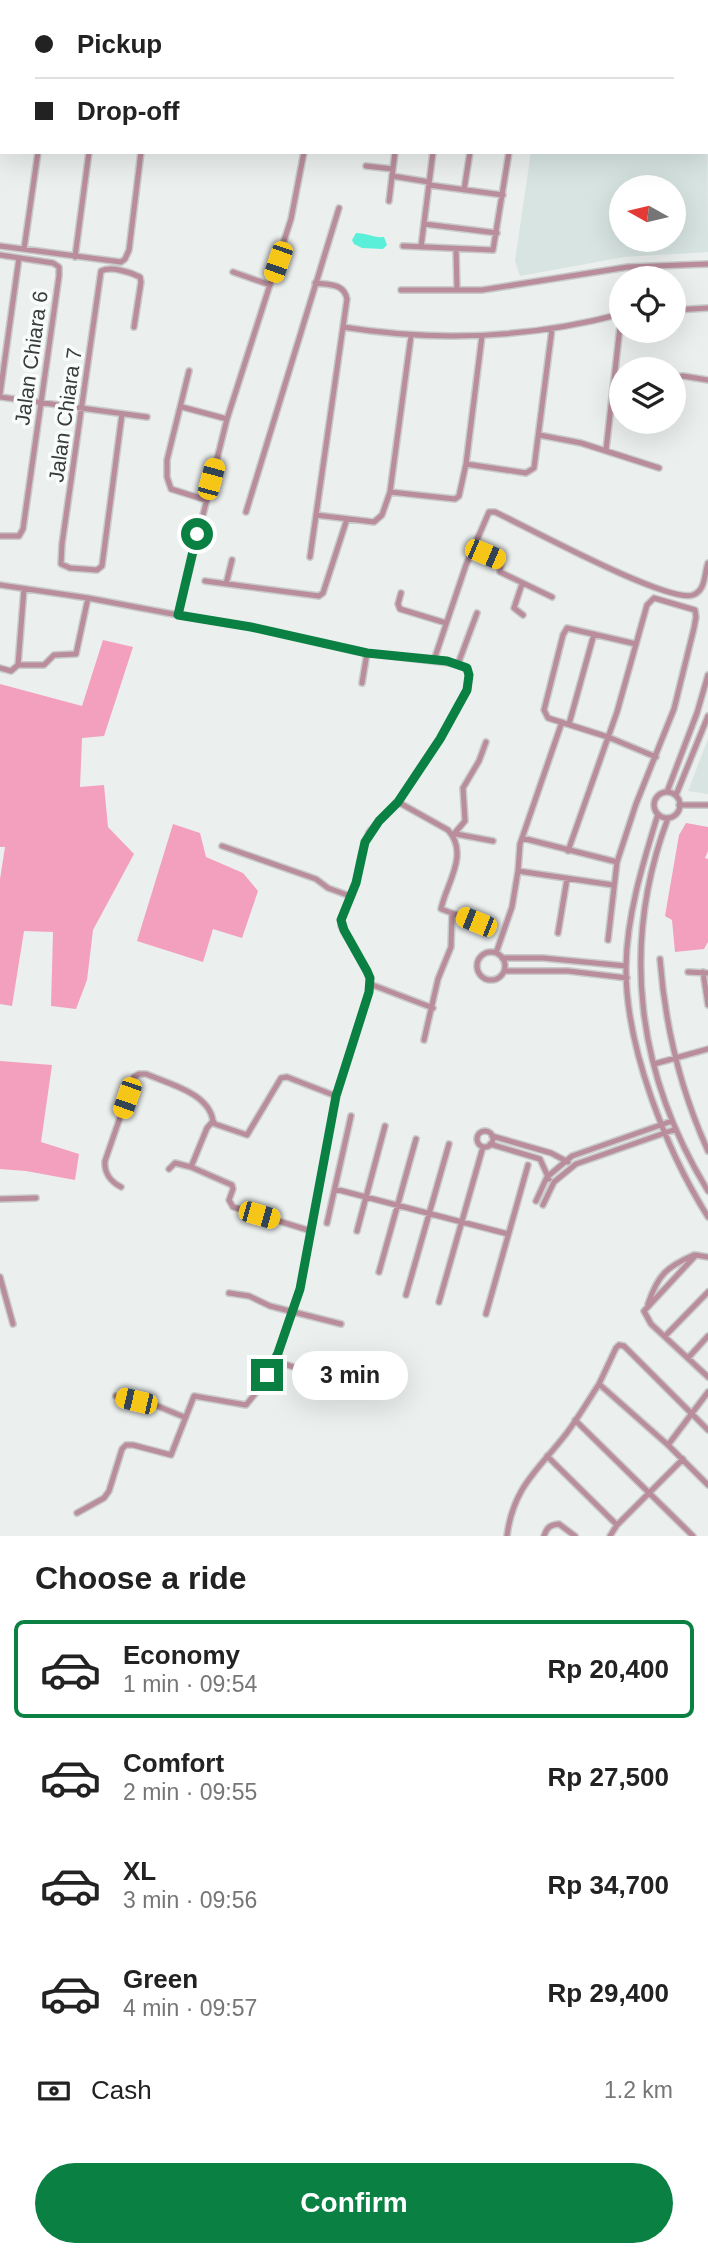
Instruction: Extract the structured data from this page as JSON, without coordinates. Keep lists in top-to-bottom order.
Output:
{
  "streets": {
    "street": ["Jalan Chiara 6", "Jalan Chiara 7"]
  },
  "north": "left",
  "page": {
    "banner": ["Pickup", "Drop-off"],
    "bubble": "3 min",
    "heading": "Choose a ride",
    "list": [
      {
        "name": "Economy",
        "note": "1 min · 09:54",
        "value": "Rp 20,400"
      },
      {
        "name": "Comfort",
        "note": "2 min · 09:55",
        "value": "Rp 27,500"
      },
      {
        "name": "XL",
        "note": "3 min · 09:56",
        "value": "Rp 34,700"
      },
      {
        "name": "Green",
        "note": "4 min · 09:57",
        "value": "Rp 29,400"
      }
    ],
    "pay": ["Cash", "1.2 km"],
    "buttons": "Confirm"
  }
}
